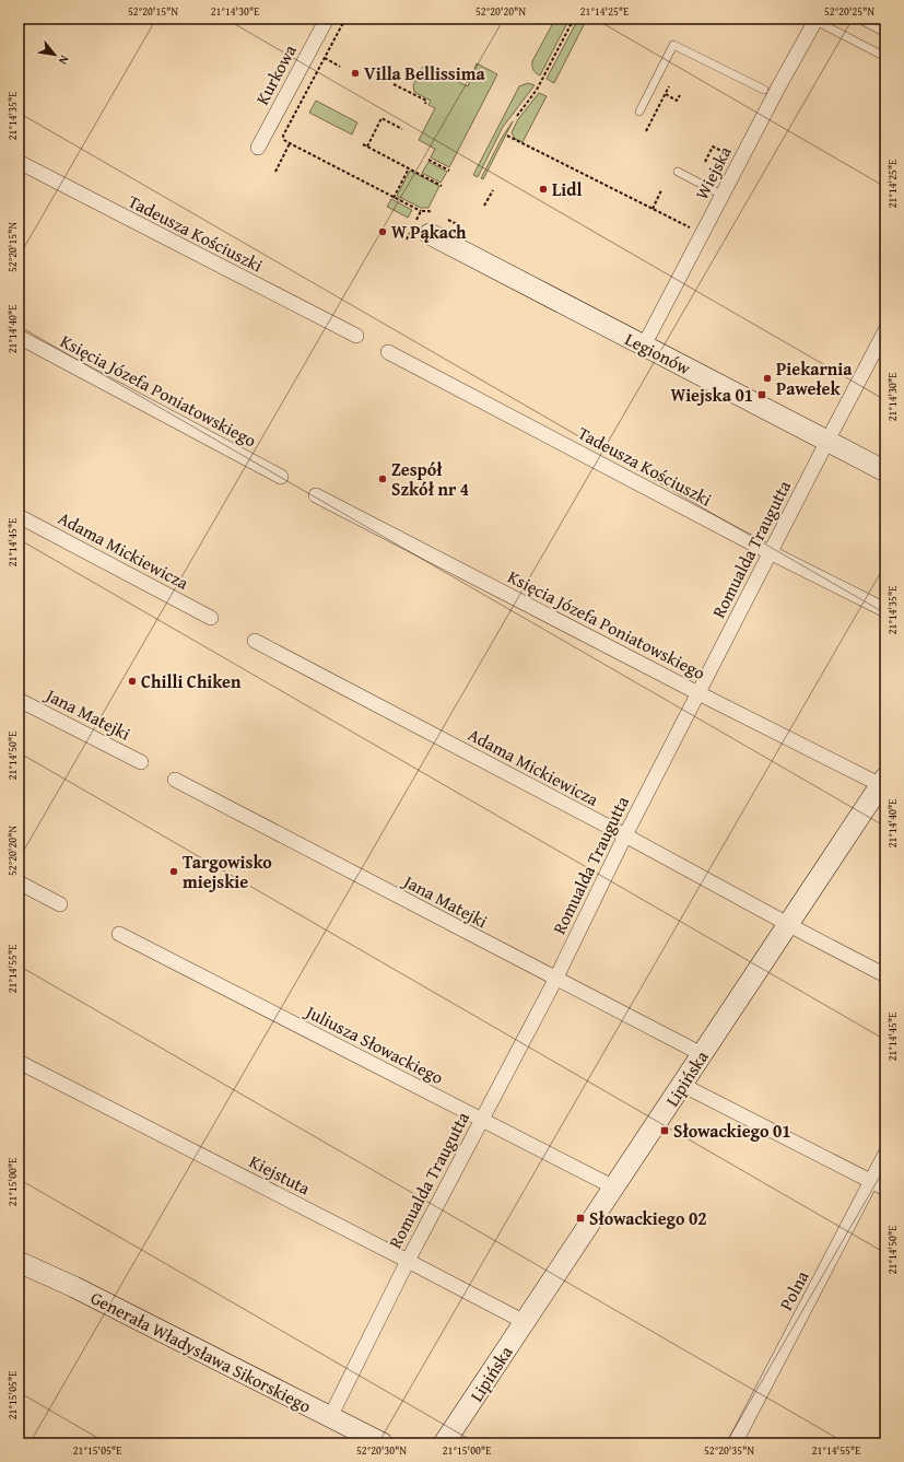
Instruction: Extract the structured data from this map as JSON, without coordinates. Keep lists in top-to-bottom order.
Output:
{
  "streets": {
    "street": [
      "Kurkowa",
      "Wiejska",
      "Tadeusza Kościuszki",
      "Legionów",
      "Księcia Józefa Poniatowskiego",
      "Romualda Traugutta",
      "Adama Mickiewicza",
      "Jana Matejki",
      "Juliusza Słowackiego",
      "Lipińska",
      "Kiejstuta",
      "Polna",
      "Generała Władysława Sikorskiego"
    ]
  },
  "crossings": [
    ["Wiejska", "Legionów"],
    ["Tadeusza Kościuszki", "Romualda Traugutta"],
    ["Legionów", "Romualda Traugutta"],
    ["Księcia Józefa Poniatowskiego", "Romualda Traugutta"],
    ["Księcia Józefa Poniatowskiego", "Lipińska"],
    ["Romualda Traugutta", "Adama Mickiewicza"],
    ["Romualda Traugutta", "Jana Matejki"],
    ["Romualda Traugutta", "Juliusza Słowackiego"],
    ["Romualda Traugutta", "Kiejstuta"],
    ["Romualda Traugutta", "Generała Władysława Sikorskiego"],
    ["Adama Mickiewicza", "Lipińska"],
    ["Jana Matejki", "Lipińska"],
    ["Juliusza Słowackiego", "Lipińska"],
    ["Lipińska", "Kiejstuta"]
  ],
  "places": {
    "other": [
      "Villa Bellissima",
      "Lidl",
      "W Pąkach",
      "Piekarnia Pawełek",
      "Zespół Szkół nr 4",
      "Chilli Chiken",
      "Targowisko miejskie"
    ],
    "transit": ["Wiejska 01", "Słowackiego 01", "Słowackiego 02"]
  },
  "north": "bottom right",
  "coordinates": [
    "52°20'15\"N",
    "21°14'30\"E",
    "52°20'20\"N",
    "21°14'25\"E",
    "52°20'25\"N",
    "21°14'35\"E",
    "21°14'40\"E",
    "21°14'45\"E",
    "21°14'50\"E",
    "21°14'55\"E",
    "21°15'00\"E",
    "21°15'05\"E",
    "52°20'30\"N",
    "52°20'35\"N"
  ]
}
